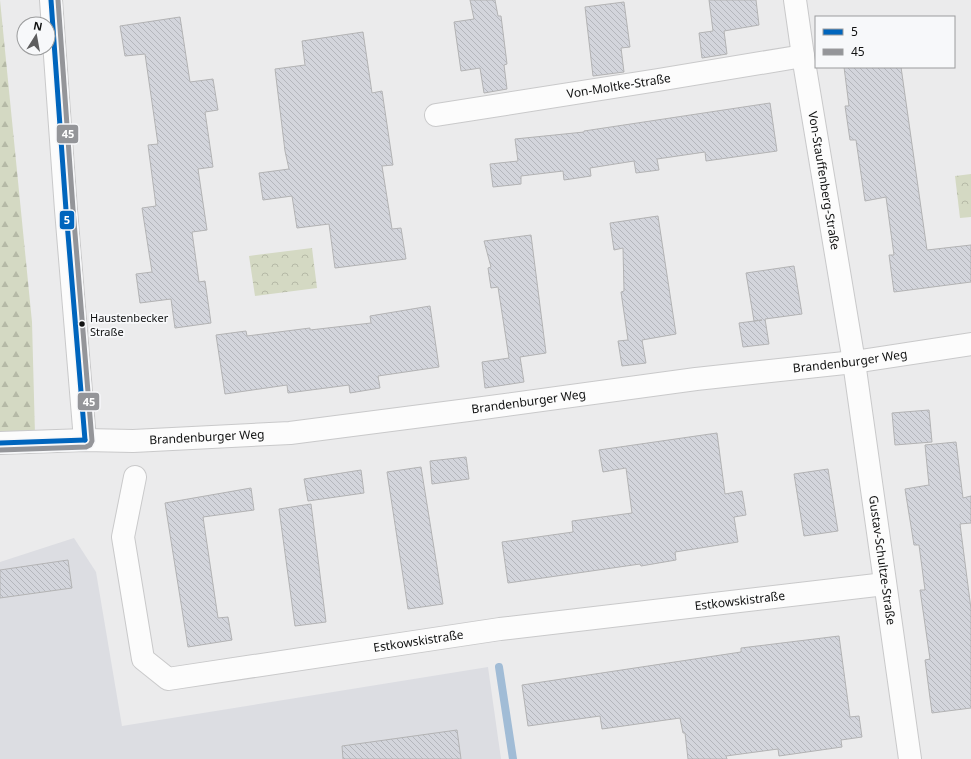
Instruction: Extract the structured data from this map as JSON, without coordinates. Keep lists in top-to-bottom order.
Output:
{
  "streets": {
    "street": [
      "Von-Moltke-Straße",
      "Von-Stauffenberg-Straße",
      "Brandenburger Weg",
      "Gustav-Schultze-Straße",
      "Estkowskistraße"
    ]
  },
  "crossings": [
    ["Von-Moltke-Straße", "Von-Stauffenberg-Straße"],
    ["Von-Stauffenberg-Straße", "Brandenburger Weg"],
    ["Von-Stauffenberg-Straße", "Gustav-Schultze-Straße"],
    ["Brandenburger Weg", "Gustav-Schultze-Straße"],
    ["Gustav-Schultze-Straße", "Estkowskistraße"]
  ],
  "places": ["Haustenbecker Straße"],
  "lines": ["transit line 5", "transit line 45"],
  "legend": ["5", "45"],
  "north": "top"
}
